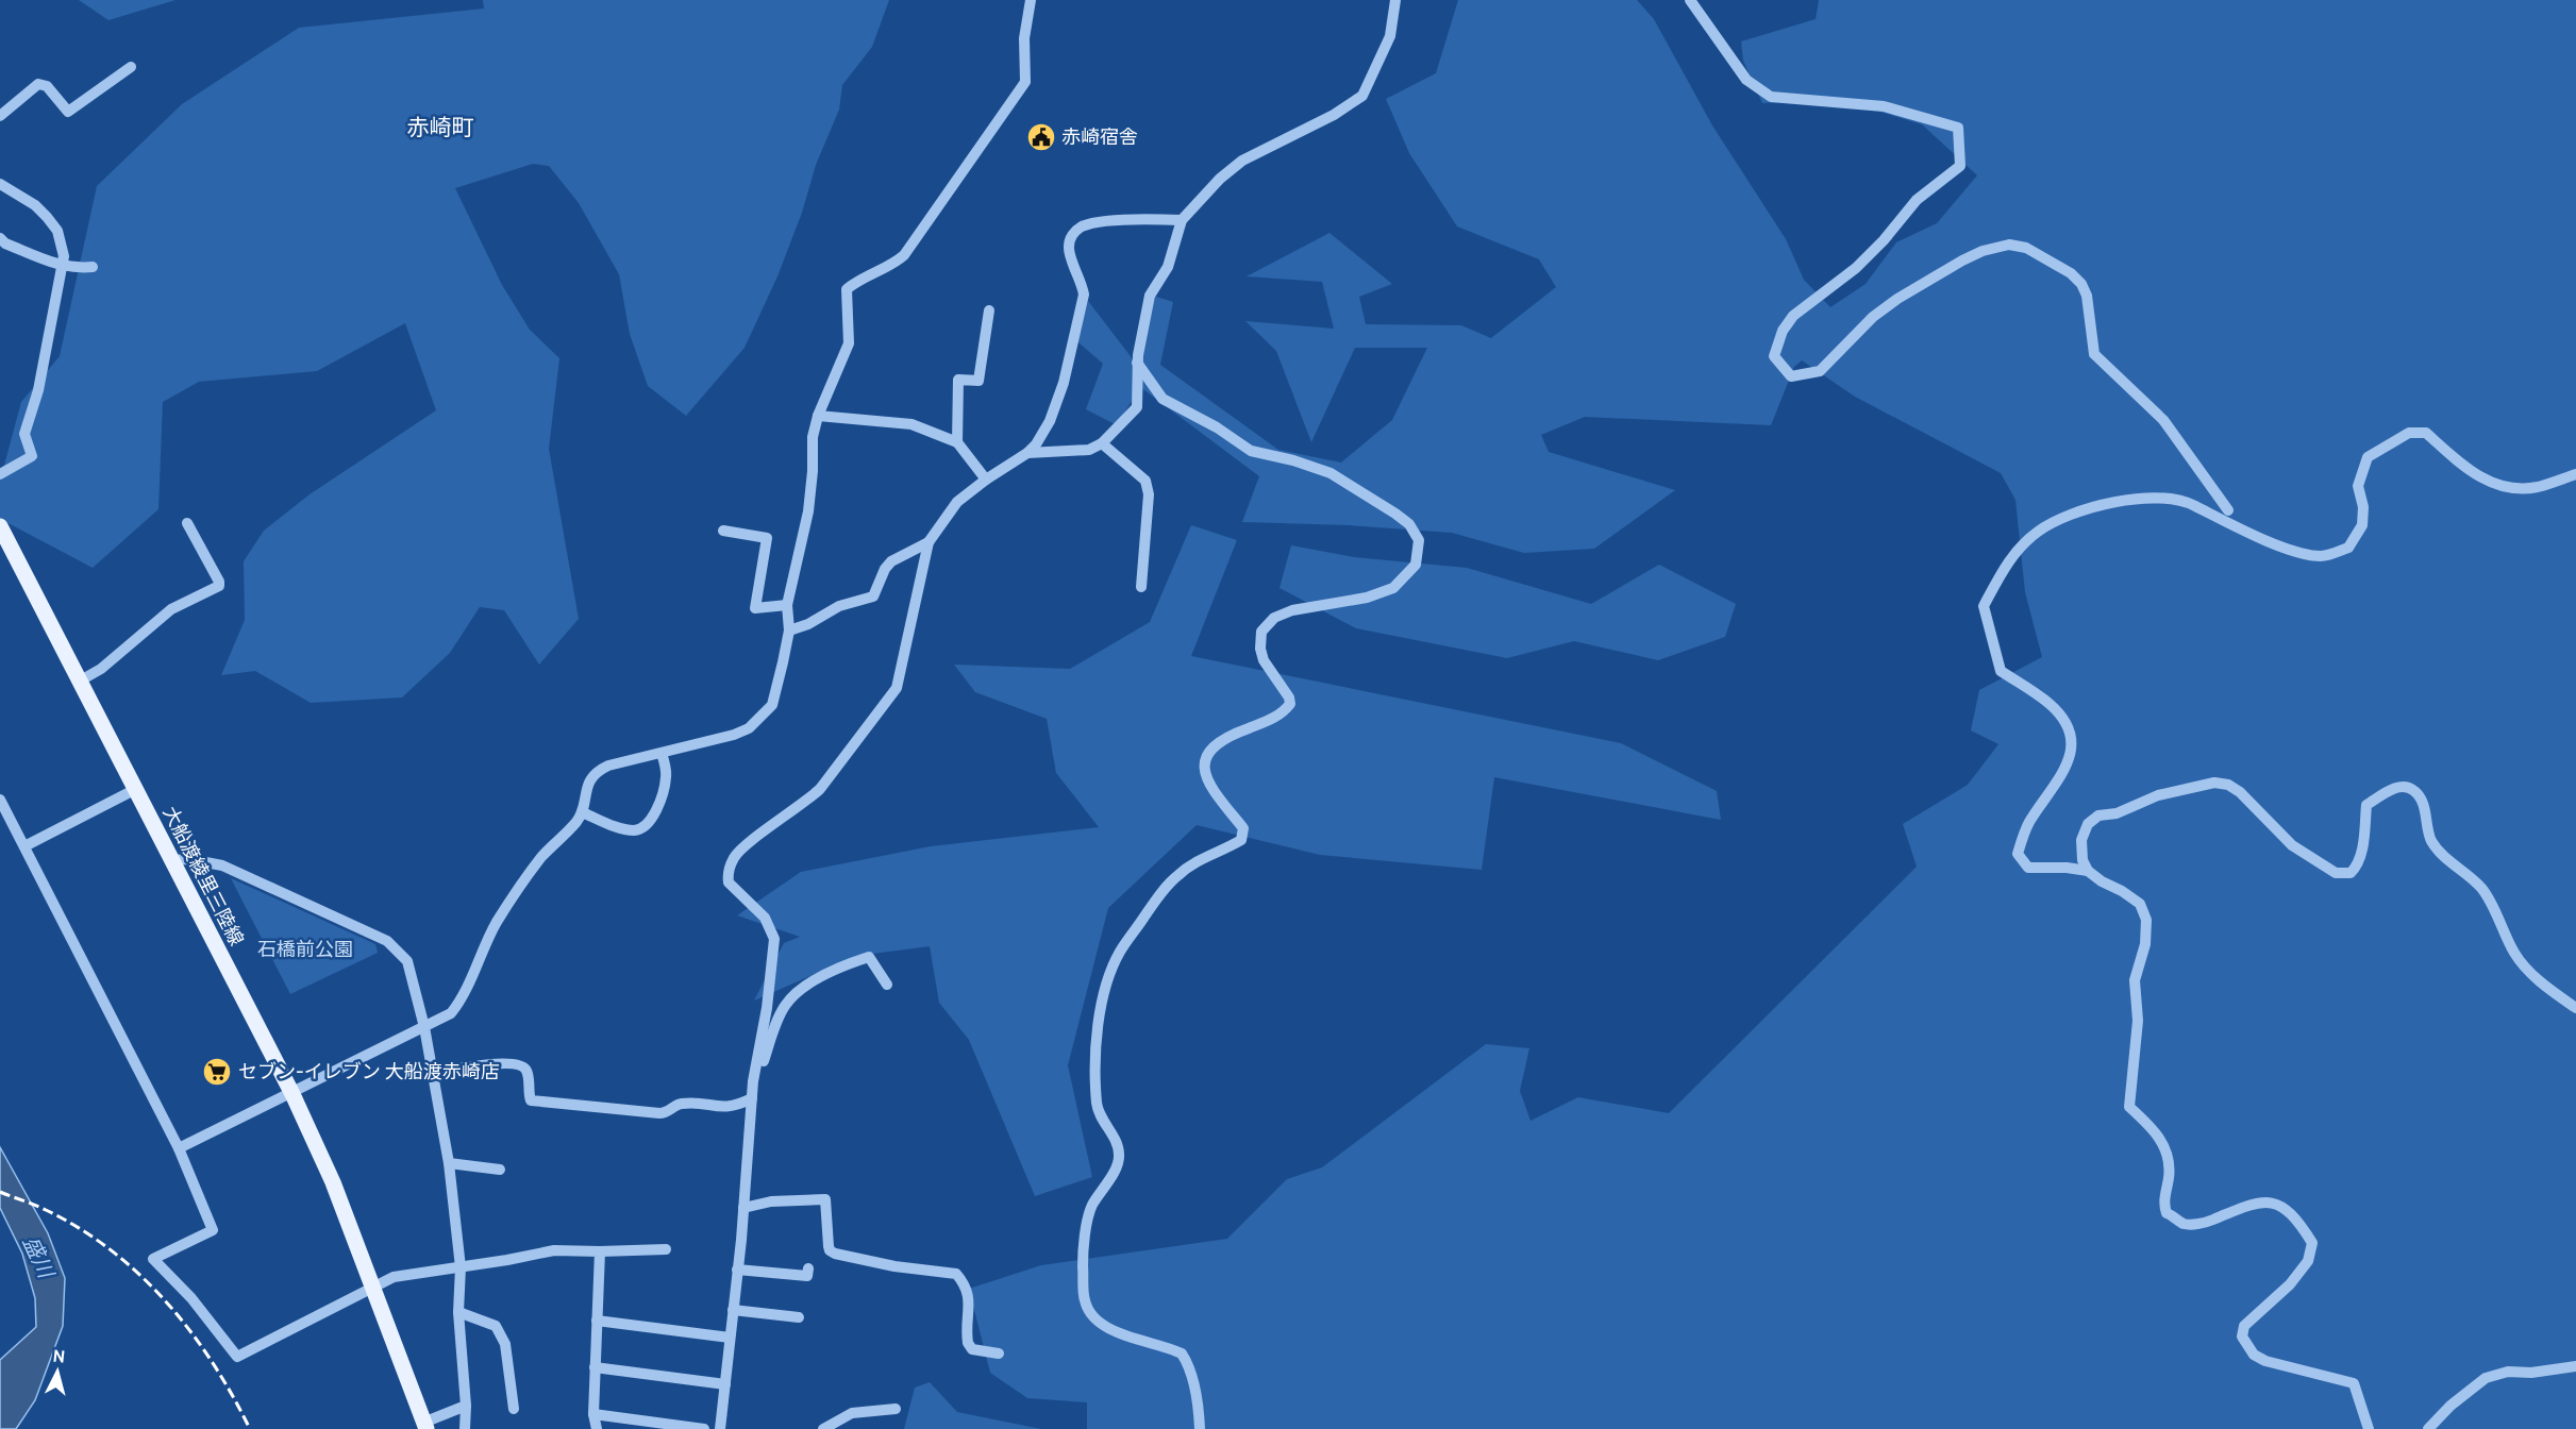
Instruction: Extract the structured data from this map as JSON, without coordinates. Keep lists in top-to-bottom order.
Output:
{
  "streets": {
    "main road": ["大船渡綾里三陸線"]
  },
  "districts": ["赤崎町"],
  "water": ["盛川"],
  "parks": ["石橋前公園"],
  "places": {
    "public building": ["赤崎宿舎"],
    "supermarket": ["セブン-イレブン 大船渡赤崎店"]
  },
  "north": "top"
}
